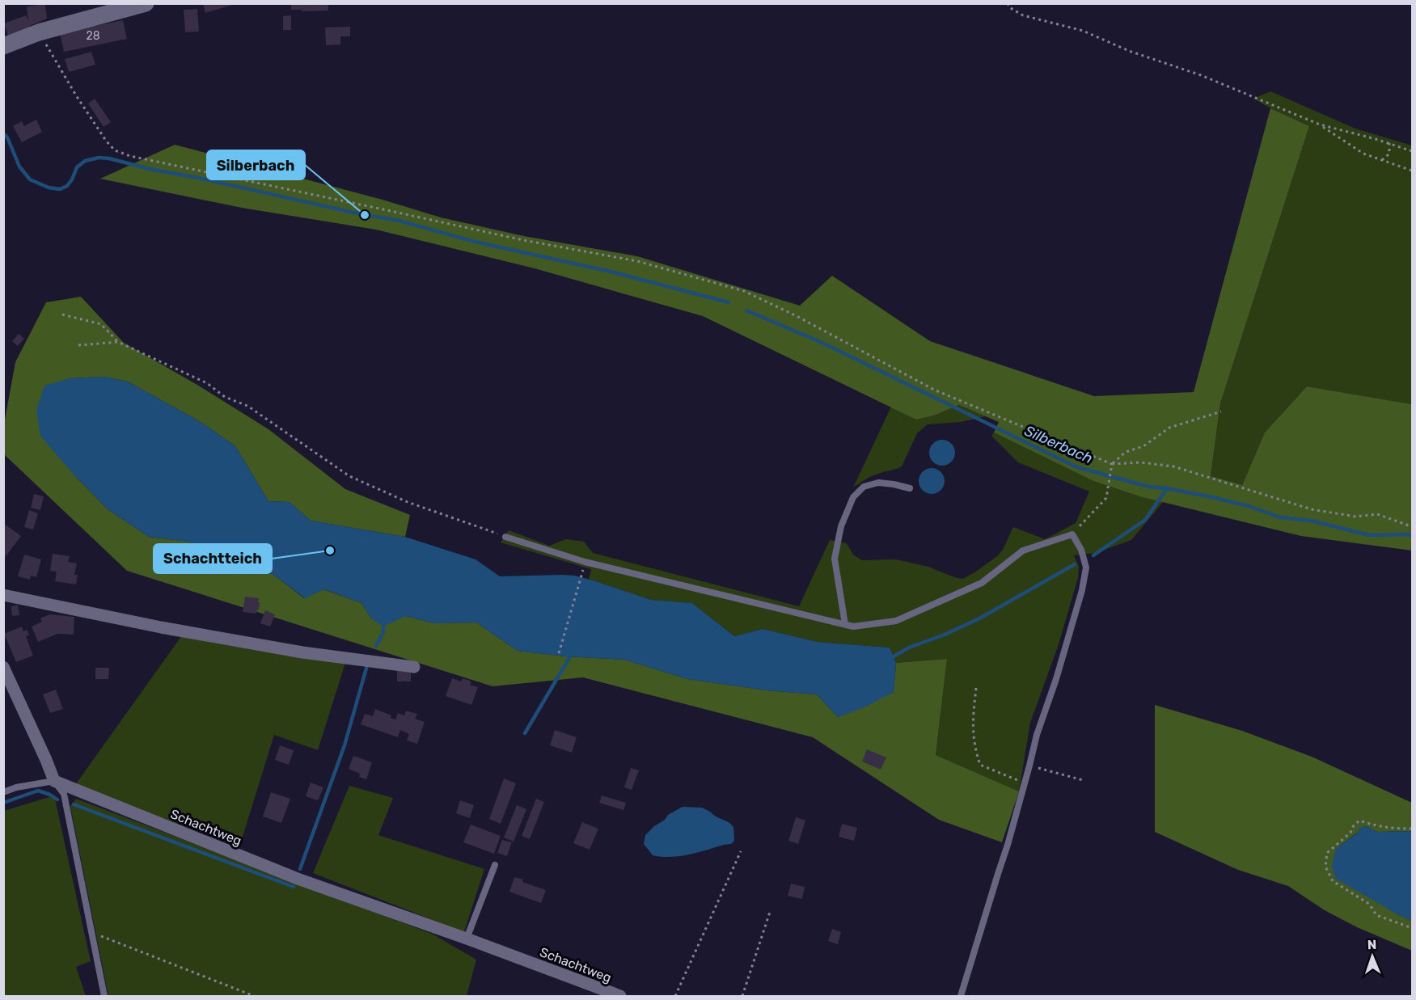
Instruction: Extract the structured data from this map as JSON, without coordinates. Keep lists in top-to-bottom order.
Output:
{
  "streets": {
    "street": ["Schachtweg"]
  },
  "water": ["Silberbach"],
  "places": ["Silberbach", "Schachtteich"],
  "house_numbers": ["28"],
  "north": "top"
}
